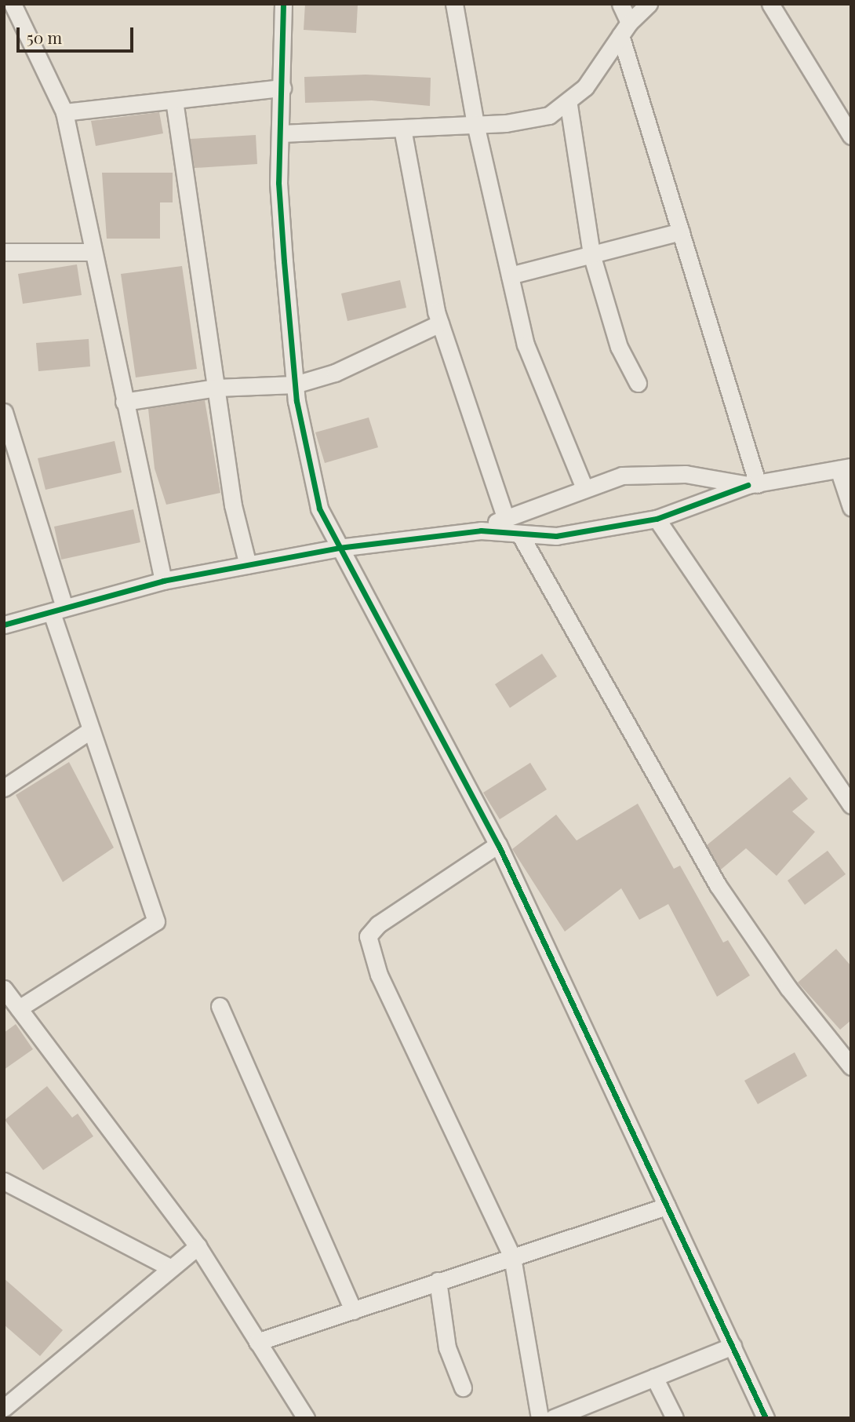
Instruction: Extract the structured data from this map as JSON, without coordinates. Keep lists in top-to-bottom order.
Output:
{
  "scale_bar": "50 m"
}
